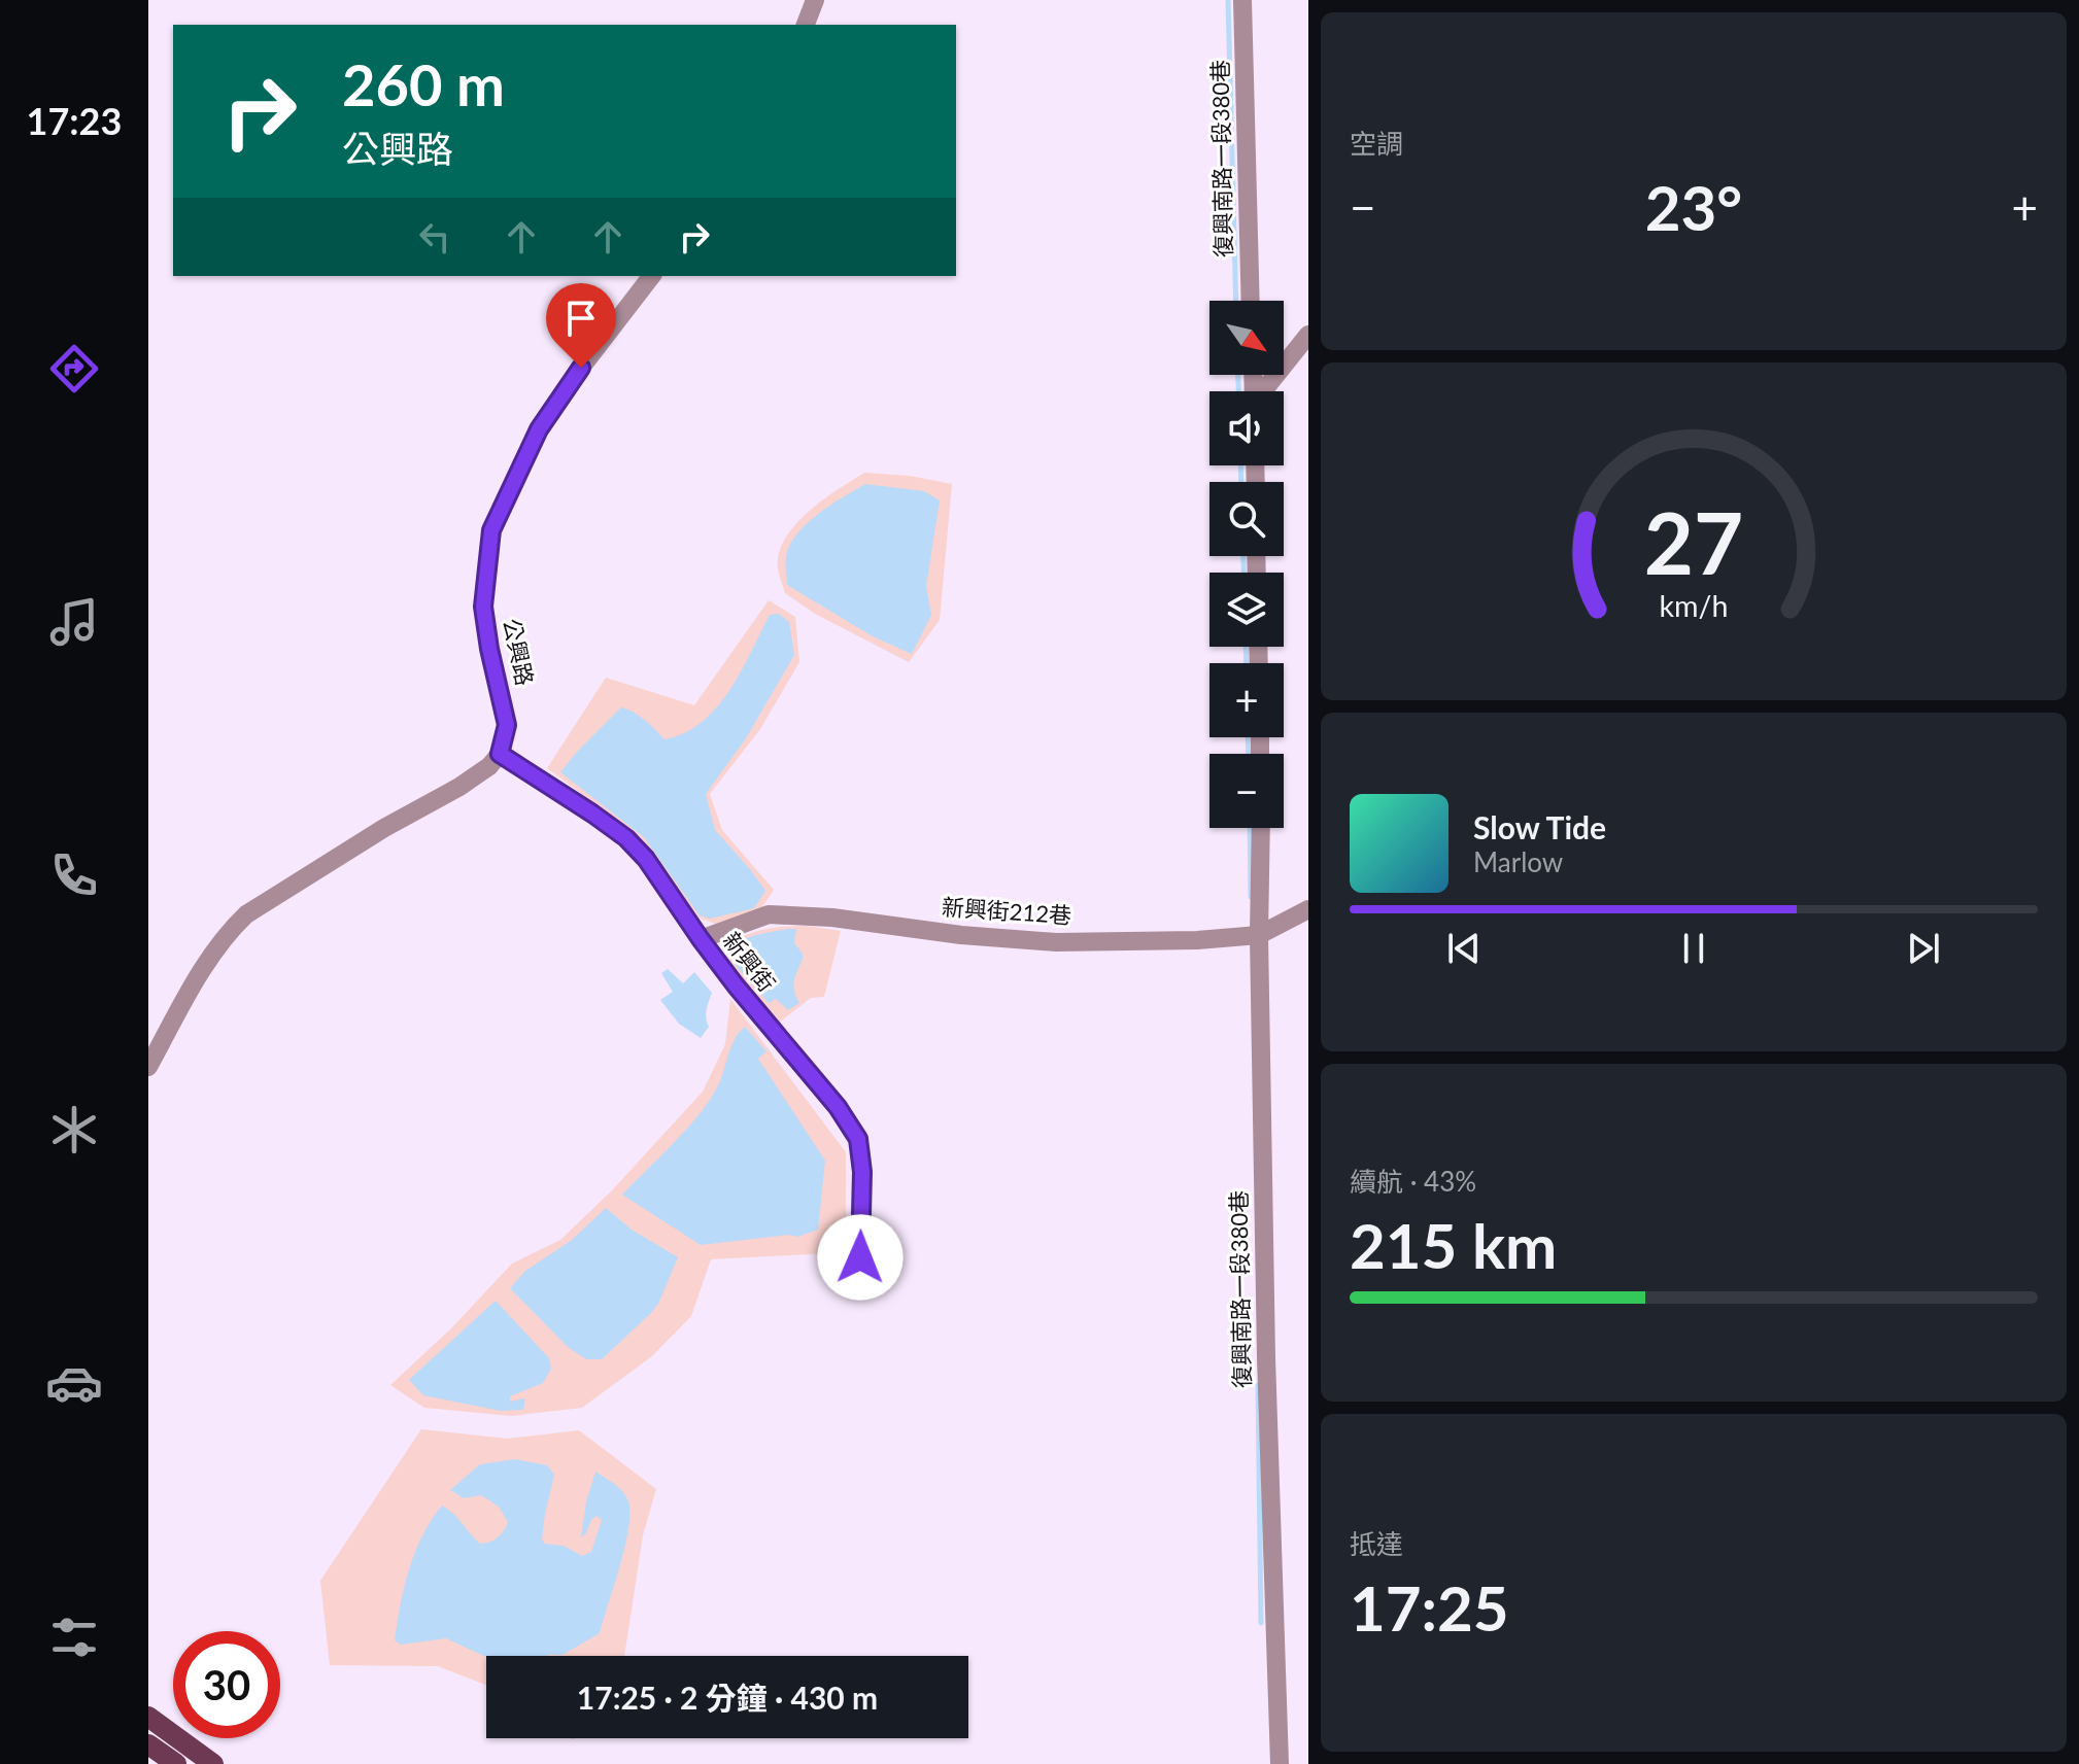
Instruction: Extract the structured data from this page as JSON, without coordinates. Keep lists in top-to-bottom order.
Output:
{
  "streets": {
    "street": [
      "復興南路一段380巷",
      "公興路",
      "新興街212巷",
      "新興街"
    ]
  },
  "crossings": [
    ["復興南路一段380巷", "新興街212巷"],
    ["公興路", "新興街"],
    ["新興街212巷", "新興街"]
  ],
  "north": "bottom right",
  "page": {
    "tabs": "17:23",
    "tile": [
      "空調",
      ["續航 · 43%", "215 km"],
      ["抵達", "17:25"]
    ],
    "turn": ["260 m", "公興路"],
    "heat": ["−", "23°", "+"],
    "map_buttons": ["+", "−"],
    "song": ["Slow Tide", "Marlow"],
    "limit": "30",
    "trip": "17:25 · 2 分鐘 · 430 m",
    "gauge": ["27", "km/h"]
  }
}
